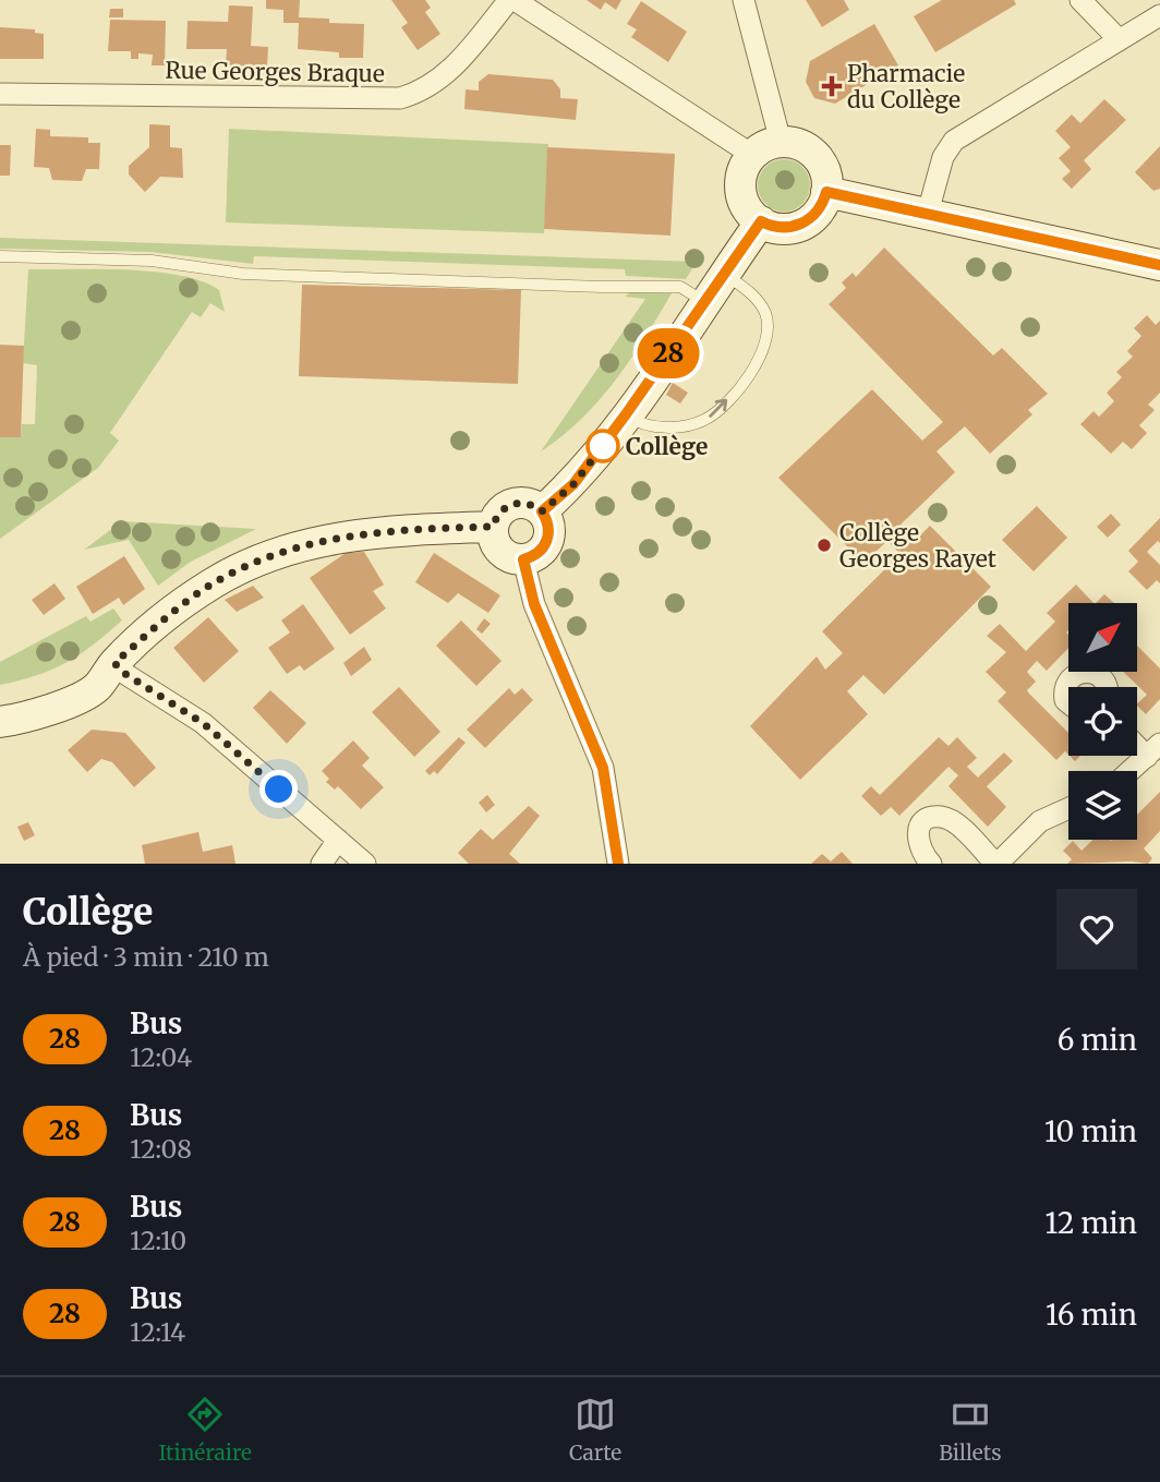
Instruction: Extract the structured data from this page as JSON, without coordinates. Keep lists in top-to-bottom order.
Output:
{
  "streets": {
    "street": ["Rue Georges Braque"]
  },
  "places": {
    "health": ["Pharmacie du Collège"],
    "other": ["Collège", "Collège Georges Rayet"]
  },
  "lines": ["bus line 28"],
  "north": "top right",
  "page": {
    "on_map": "28",
    "heading": ["Collège", "À pied · 3 min · 210 m"],
    "list": [
      {
        "mark": "28",
        "name": "Bus",
        "note": "12:04",
        "value": "6 min"
      },
      {
        "mark": "28",
        "name": "Bus",
        "note": "12:08",
        "value": "10 min"
      },
      {
        "mark": "28",
        "name": "Bus",
        "note": "12:10",
        "value": "12 min"
      },
      {
        "mark": "28",
        "name": "Bus",
        "note": "12:14",
        "value": "16 min"
      }
    ],
    "tabs": ["Itinéraire", "Carte", "Billets"]
  }
}
